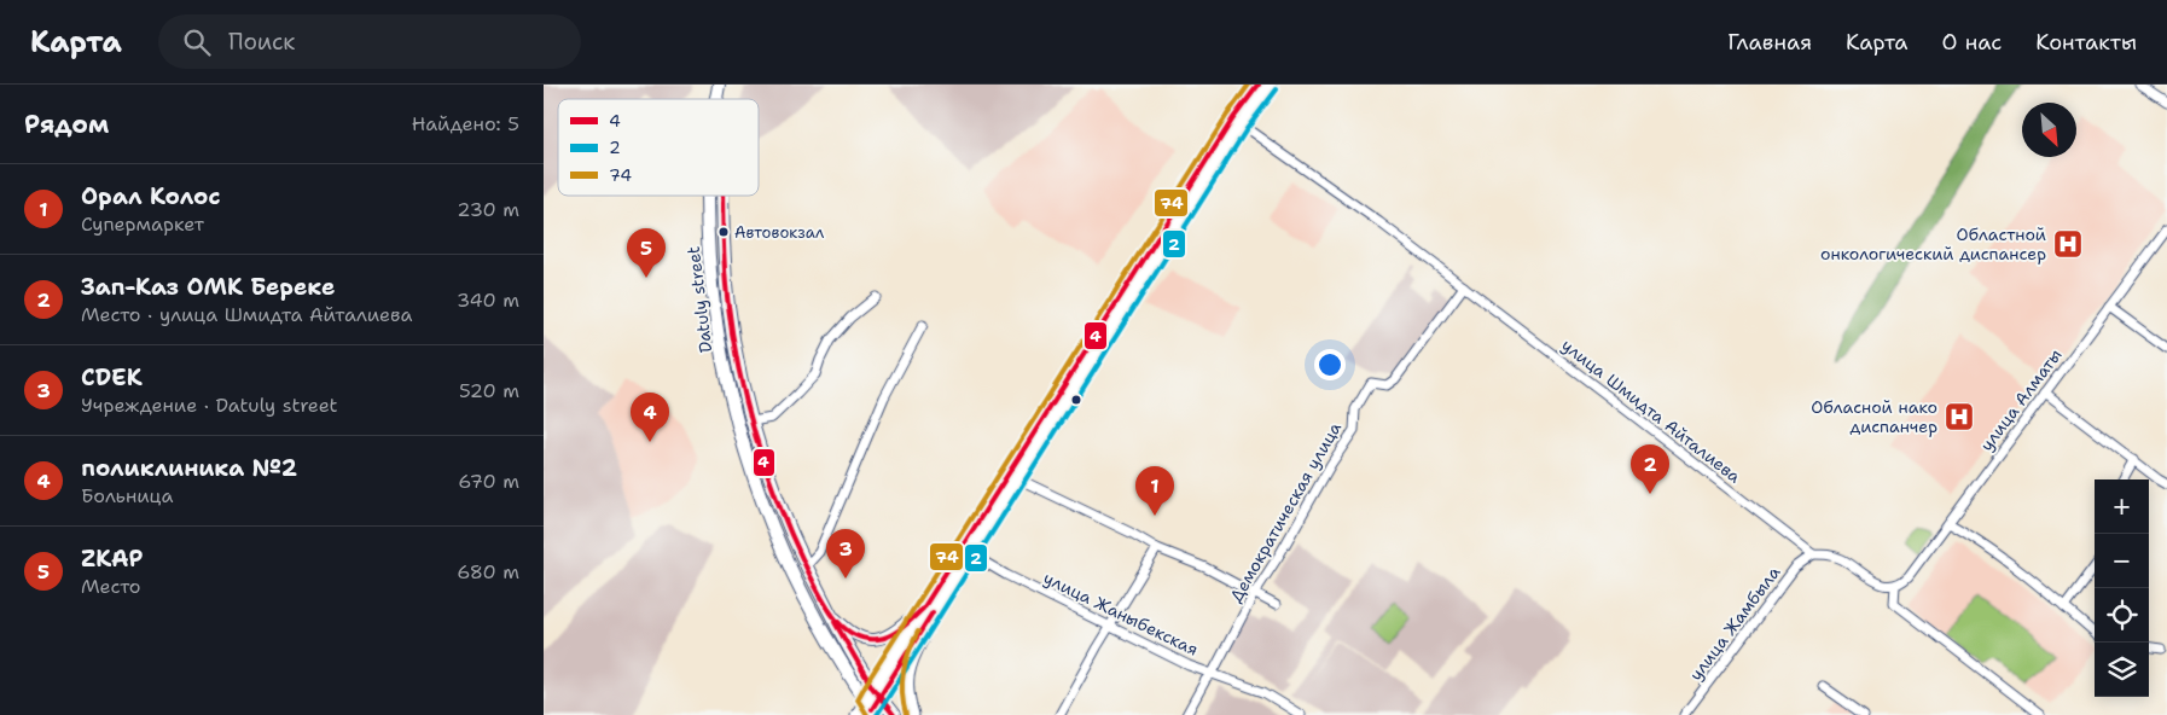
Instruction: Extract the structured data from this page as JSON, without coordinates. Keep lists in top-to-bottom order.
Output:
{
  "streets": {
    "highway": ["Datuly street"],
    "street": [
      "улица Алматы",
      "улица Шмидта Айталиева",
      "Демократическая улица",
      "улица Жаныбекская",
      "улица Жамбыла"
    ]
  },
  "crossings": [
    ["улица Алматы", "улица Шмидта Айталиева"],
    ["улица Шмидта Айталиева", "Демократическая улица"],
    ["улица Шмидта Айталиева", "улица Жамбыла"],
    ["Демократическая улица", "улица Жаныбекская"]
  ],
  "places": {
    "other": ["Автовокзал"],
    "hospital": ["Областной онкологический диспансер", "Обласной нако диспанчер"]
  },
  "lines": ["transit line 4", "transit line 74", "transit line 2"],
  "legend": ["4", "2", "74"],
  "north": "bottom right",
  "page": {
    "header": "Карта",
    "search": "Поиск",
    "nav": [
      "Главная",
      "Карта",
      "О нас",
      "Контакты"
    ],
    "heading": ["Рядом", "Найдено: 5"],
    "list": [
      {
        "mark": "1",
        "name": "Орал Колос",
        "note": "Супермаркет",
        "value": "230 m"
      },
      {
        "mark": "2",
        "name": "Зап-Каз ОМК Береке",
        "note": "Место · улица Шмидта Айталиева",
        "value": "340 m"
      },
      {
        "mark": "3",
        "name": "CDEK",
        "note": "Учреждение · Datuly street",
        "value": "520 m"
      },
      {
        "mark": "4",
        "name": "поликлиника №2",
        "note": "Больница",
        "value": "670 m"
      },
      {
        "mark": "5",
        "name": "ZKAP",
        "note": "Место",
        "value": "680 m"
      }
    ],
    "pins": [
      "5",
      "4",
      "2",
      "1",
      "3"
    ],
    "map_buttons": ["+", "−"]
  }
}
